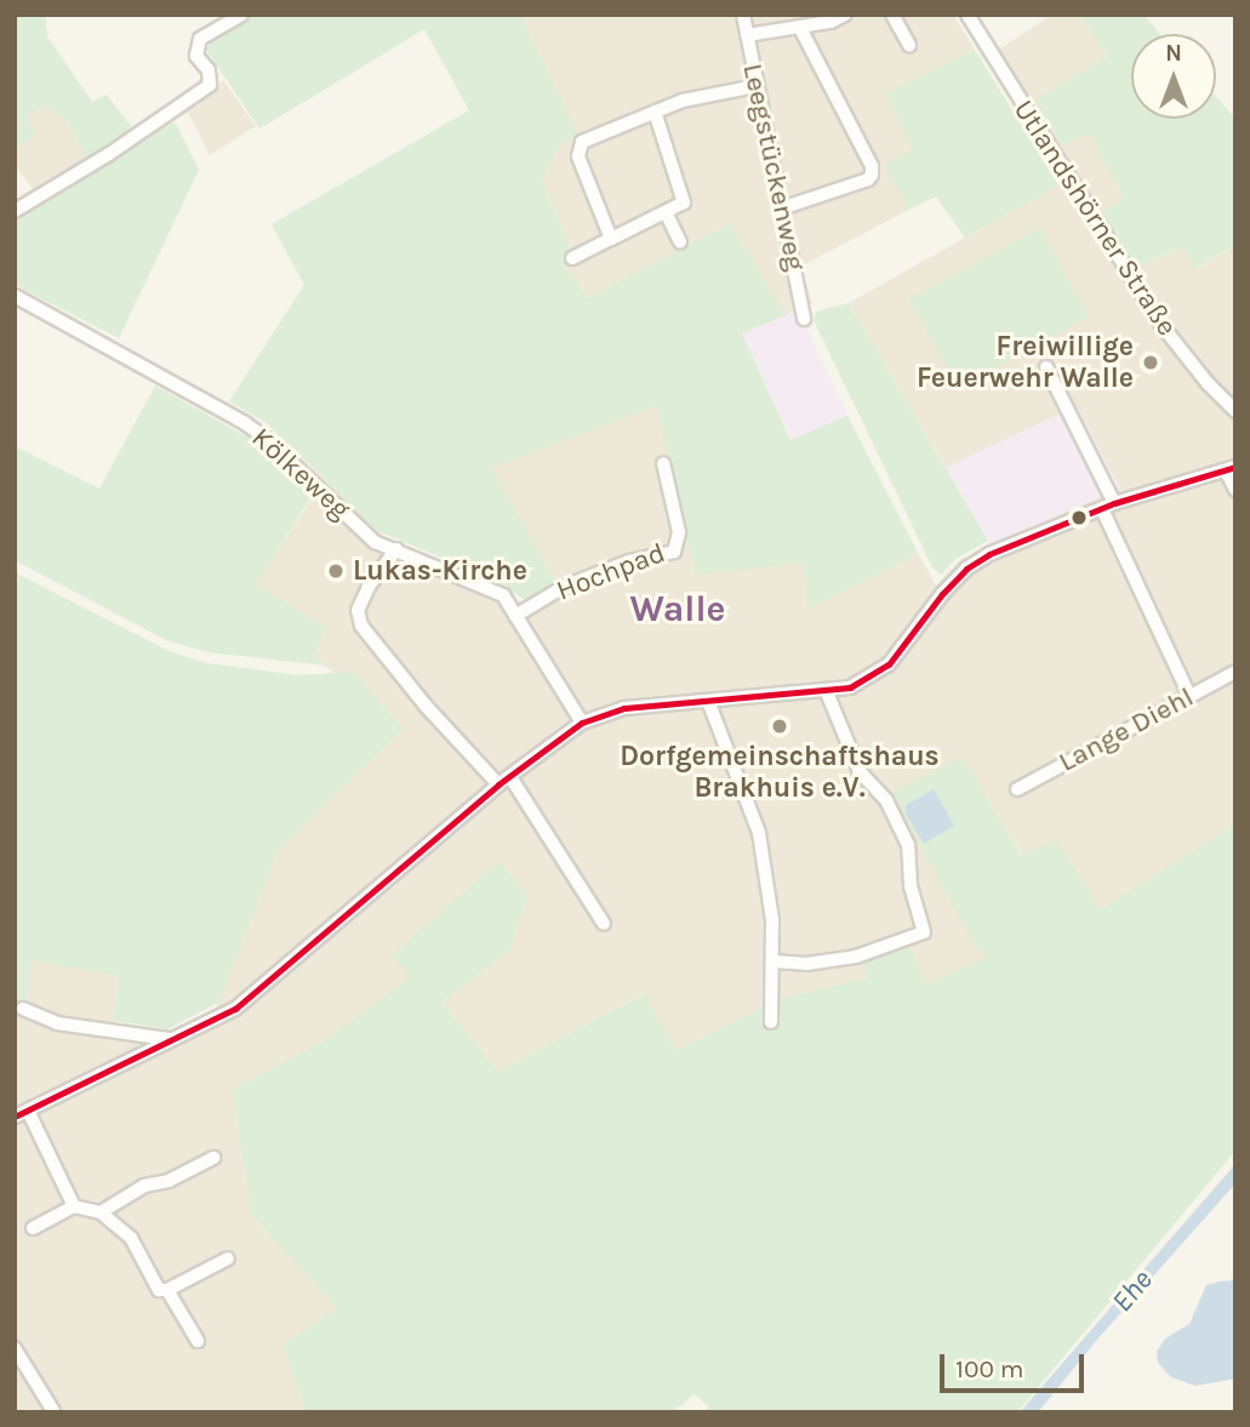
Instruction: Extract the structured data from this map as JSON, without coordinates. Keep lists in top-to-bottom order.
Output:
{
  "streets": {
    "street": [
      "Leegstückenweg",
      "Utlandshörner Straße",
      "Kölkeweg",
      "Hochpad",
      "Lange Diehl"
    ]
  },
  "crossings": [
    ["Kölkeweg", "Hochpad"]
  ],
  "districts": ["Walle"],
  "water": ["Ehe"],
  "places": ["Freiwillige Feuerwehr Walle", "Lukas-Kirche", "Dorfgemeinschaftshaus Brakhuis e.V."],
  "scale_bar": "100 m",
  "north": "top"
}
